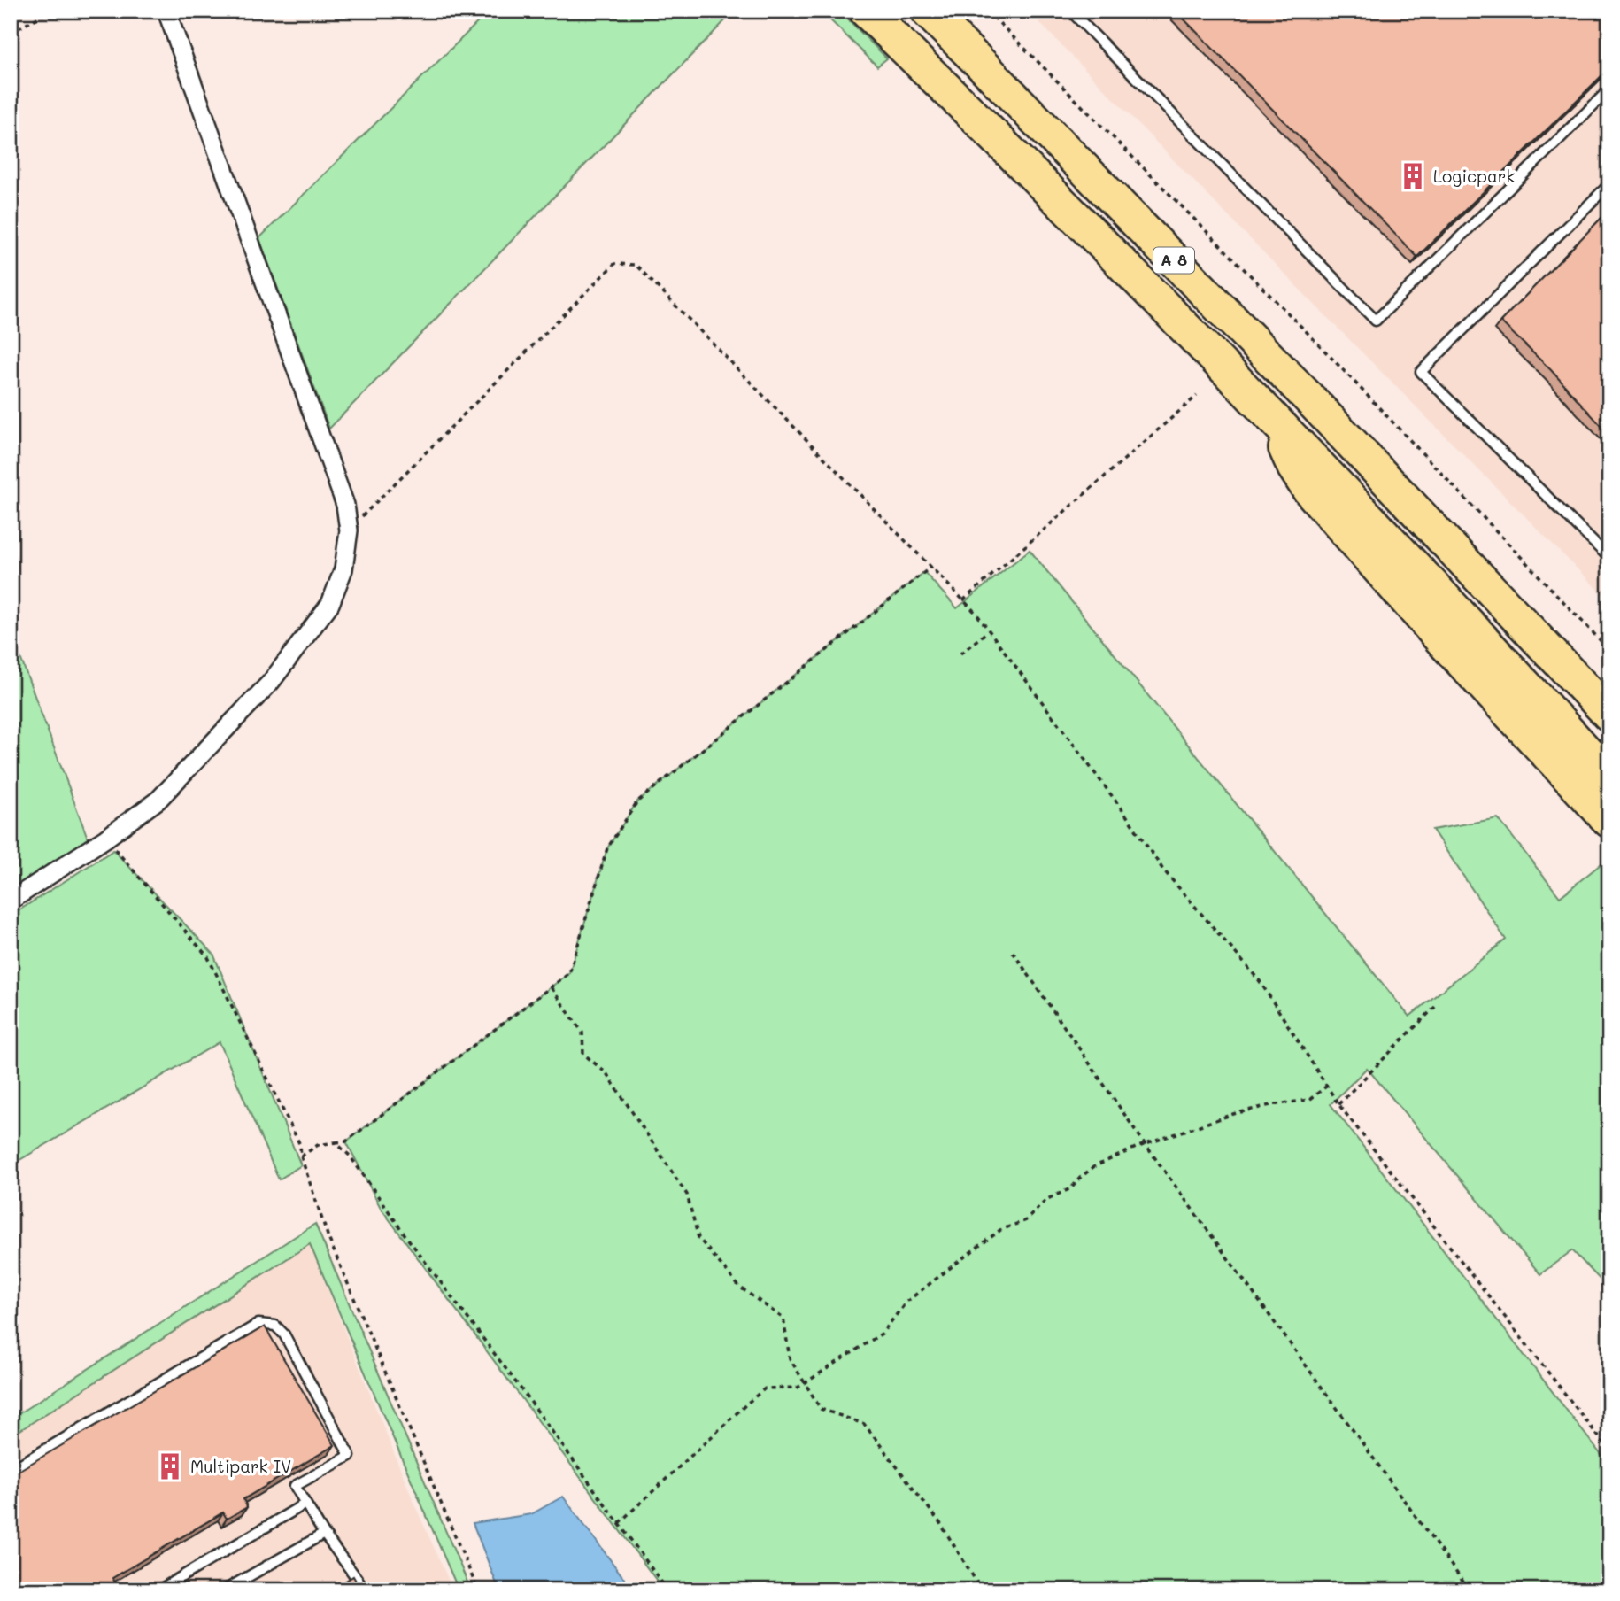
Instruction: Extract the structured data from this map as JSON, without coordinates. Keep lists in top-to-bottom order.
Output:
{
  "streets": {
    "highway": ["A 8"]
  },
  "places": {
    "building": ["Logicpark", "Multipark IV"]
  }
}
